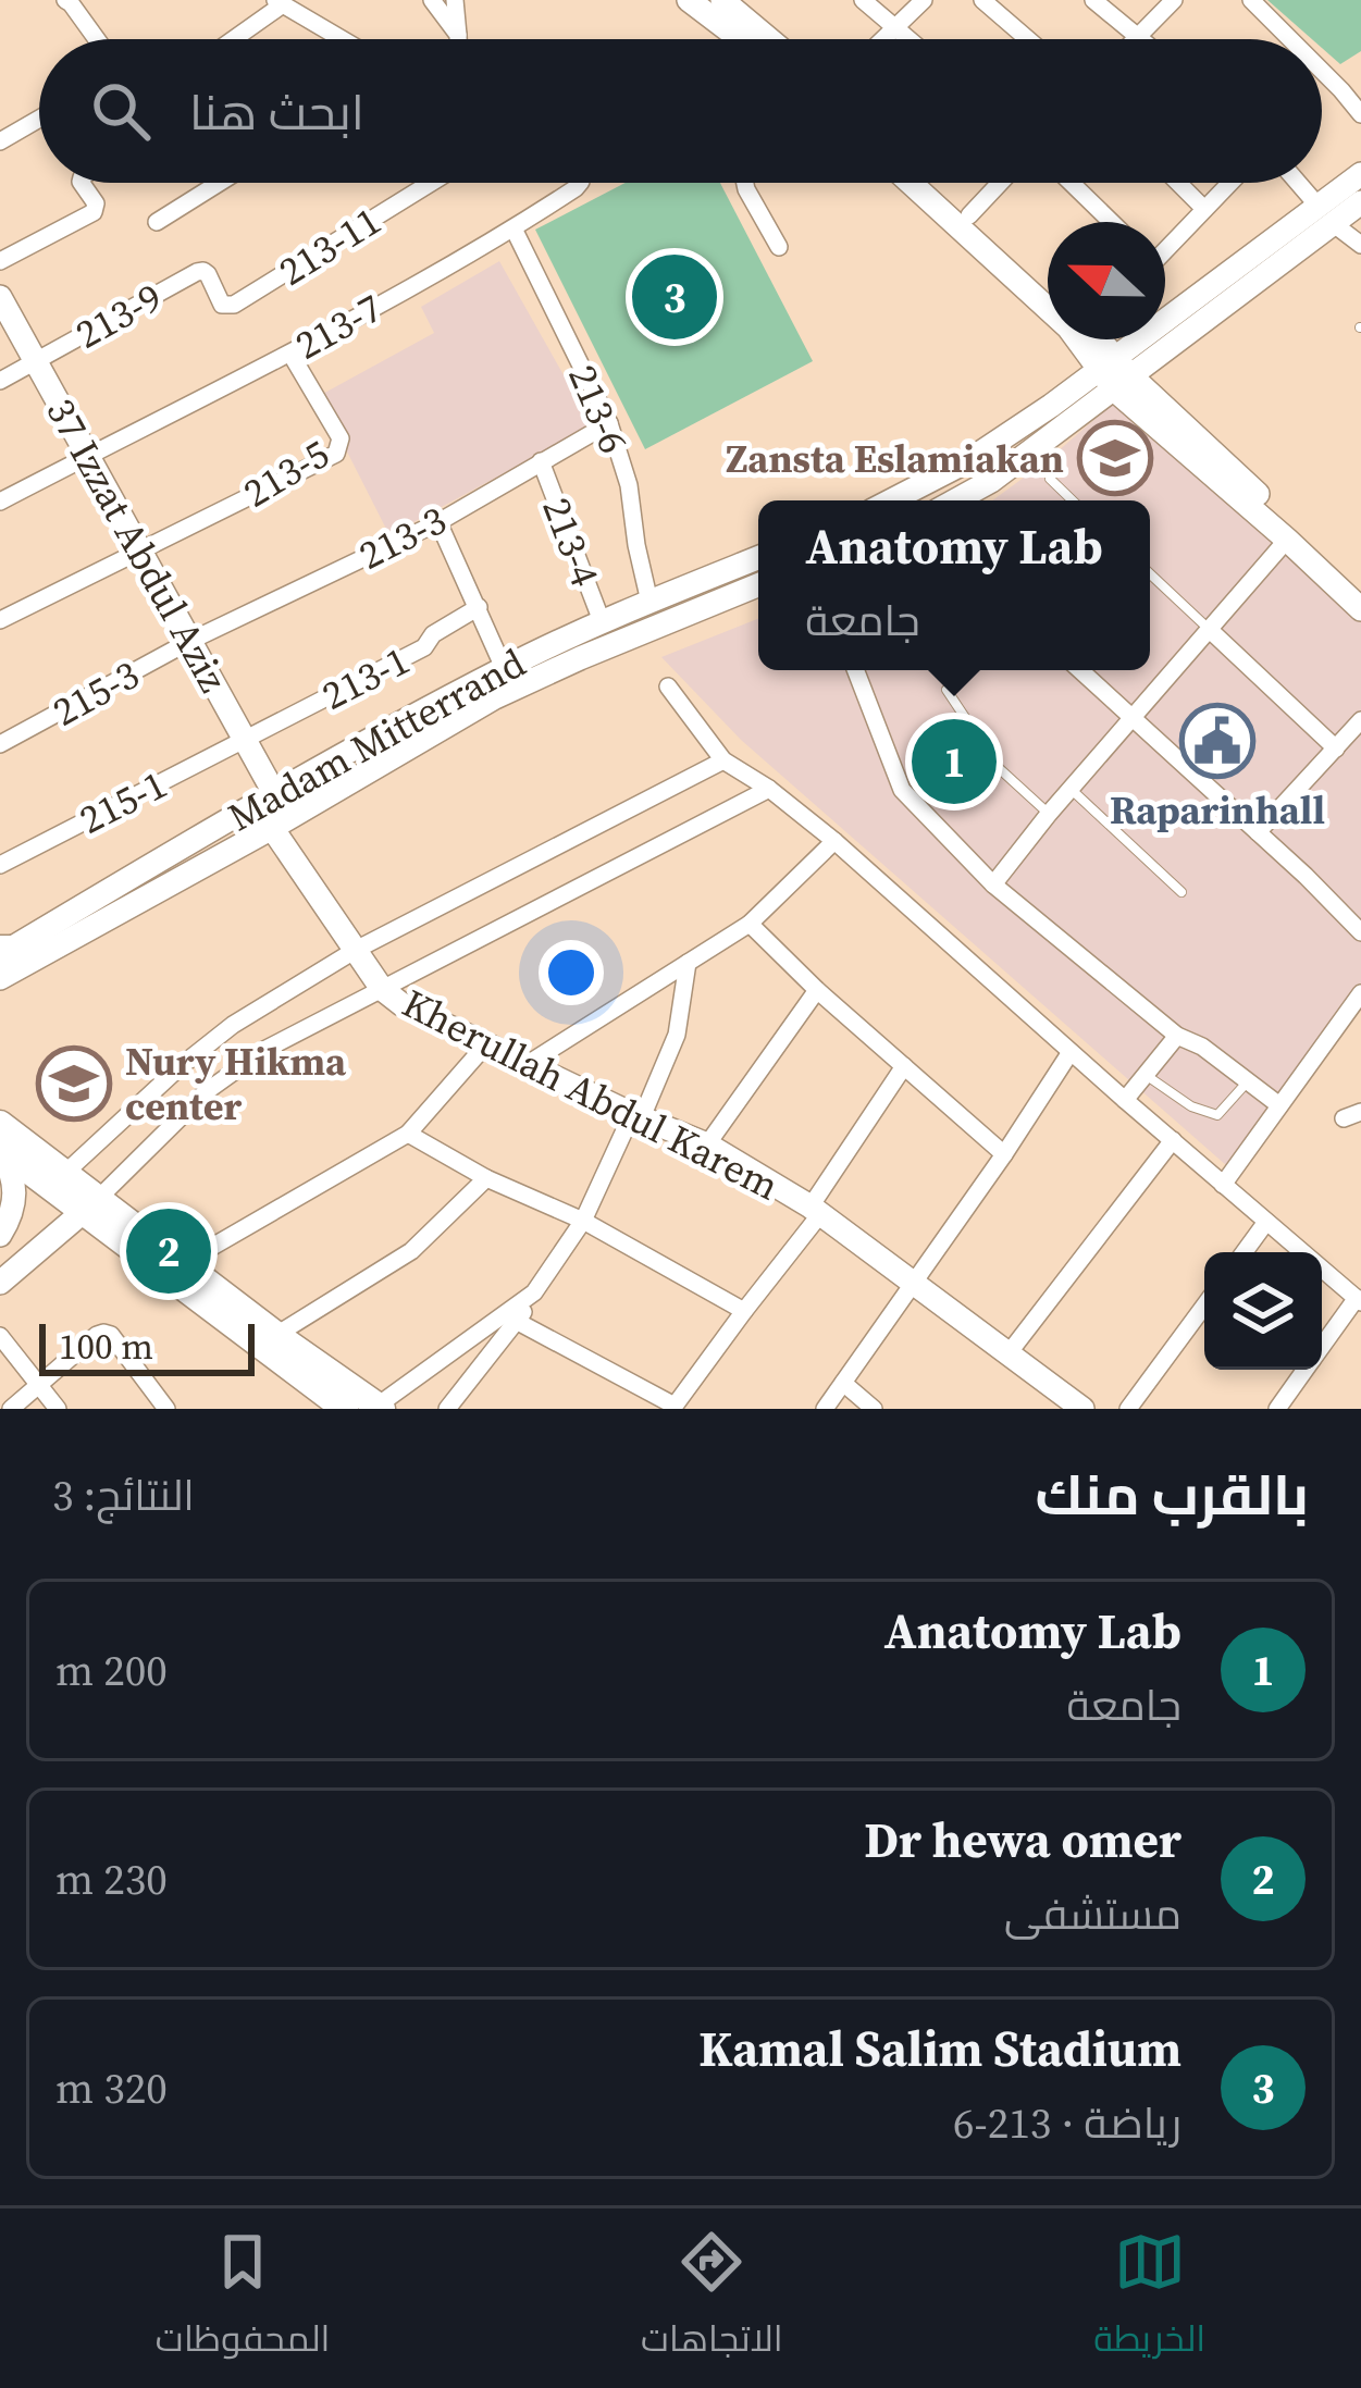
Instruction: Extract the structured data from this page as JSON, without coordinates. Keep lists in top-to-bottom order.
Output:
{
  "streets": {
    "main road": ["37 Izzat Abdul Aziz", "Madam Mitterrand", "Kherullah Abdul Karem"],
    "street": [
      "213-11",
      "213-9",
      "213-7",
      "213-6",
      "213-5",
      "213-3",
      "213-4",
      "213-1",
      "215-3",
      "215-1"
    ]
  },
  "crossings": [
    ["213-11", "213-9"],
    ["213-9", "37 Izzat Abdul Aziz"],
    ["213-7", "213-6"],
    ["213-7", "213-5"],
    ["213-7", "37 Izzat Abdul Aziz"],
    ["213-6", "213-3"],
    ["213-6", "Madam Mitterrand"],
    ["213-5", "37 Izzat Abdul Aziz"],
    ["213-3", "213-4"],
    ["213-3", "37 Izzat Abdul Aziz"],
    ["213-3", "215-3"],
    ["213-4", "Madam Mitterrand"],
    ["37 Izzat Abdul Aziz", "213-1"],
    ["37 Izzat Abdul Aziz", "215-3"],
    ["37 Izzat Abdul Aziz", "Madam Mitterrand"],
    ["37 Izzat Abdul Aziz", "215-1"],
    ["213-1", "215-1"],
    ["Madam Mitterrand", "Kherullah Abdul Karem"]
  ],
  "places": {
    "school or university": ["Zansta Eslamiakan", "Nury Hikma center"],
    "public building": ["Raparinhall"]
  },
  "scale_bar": "100 m",
  "north": "left",
  "page": {
    "search": "ابحث هنا",
    "pins": ["3", "1", "2"],
    "popup": ["Anatomy Lab", "جامعة"],
    "scale": "100 m",
    "heading": ["بالقرب منك", "النتائج: 3"],
    "list": [
      {
        "mark": "1",
        "name": "Anatomy Lab",
        "note": "جامعة",
        "value": "200 m"
      },
      {
        "mark": "2",
        "name": "Dr hewa omer",
        "note": "مستشفى",
        "value": "230 m"
      },
      {
        "mark": "3",
        "name": "Kamal Salim Stadium",
        "note": "رياضة · 213-6",
        "value": "320 m"
      }
    ],
    "nav": ["الخريطة", "الاتجاهات", "المحفوظات"]
  }
}
